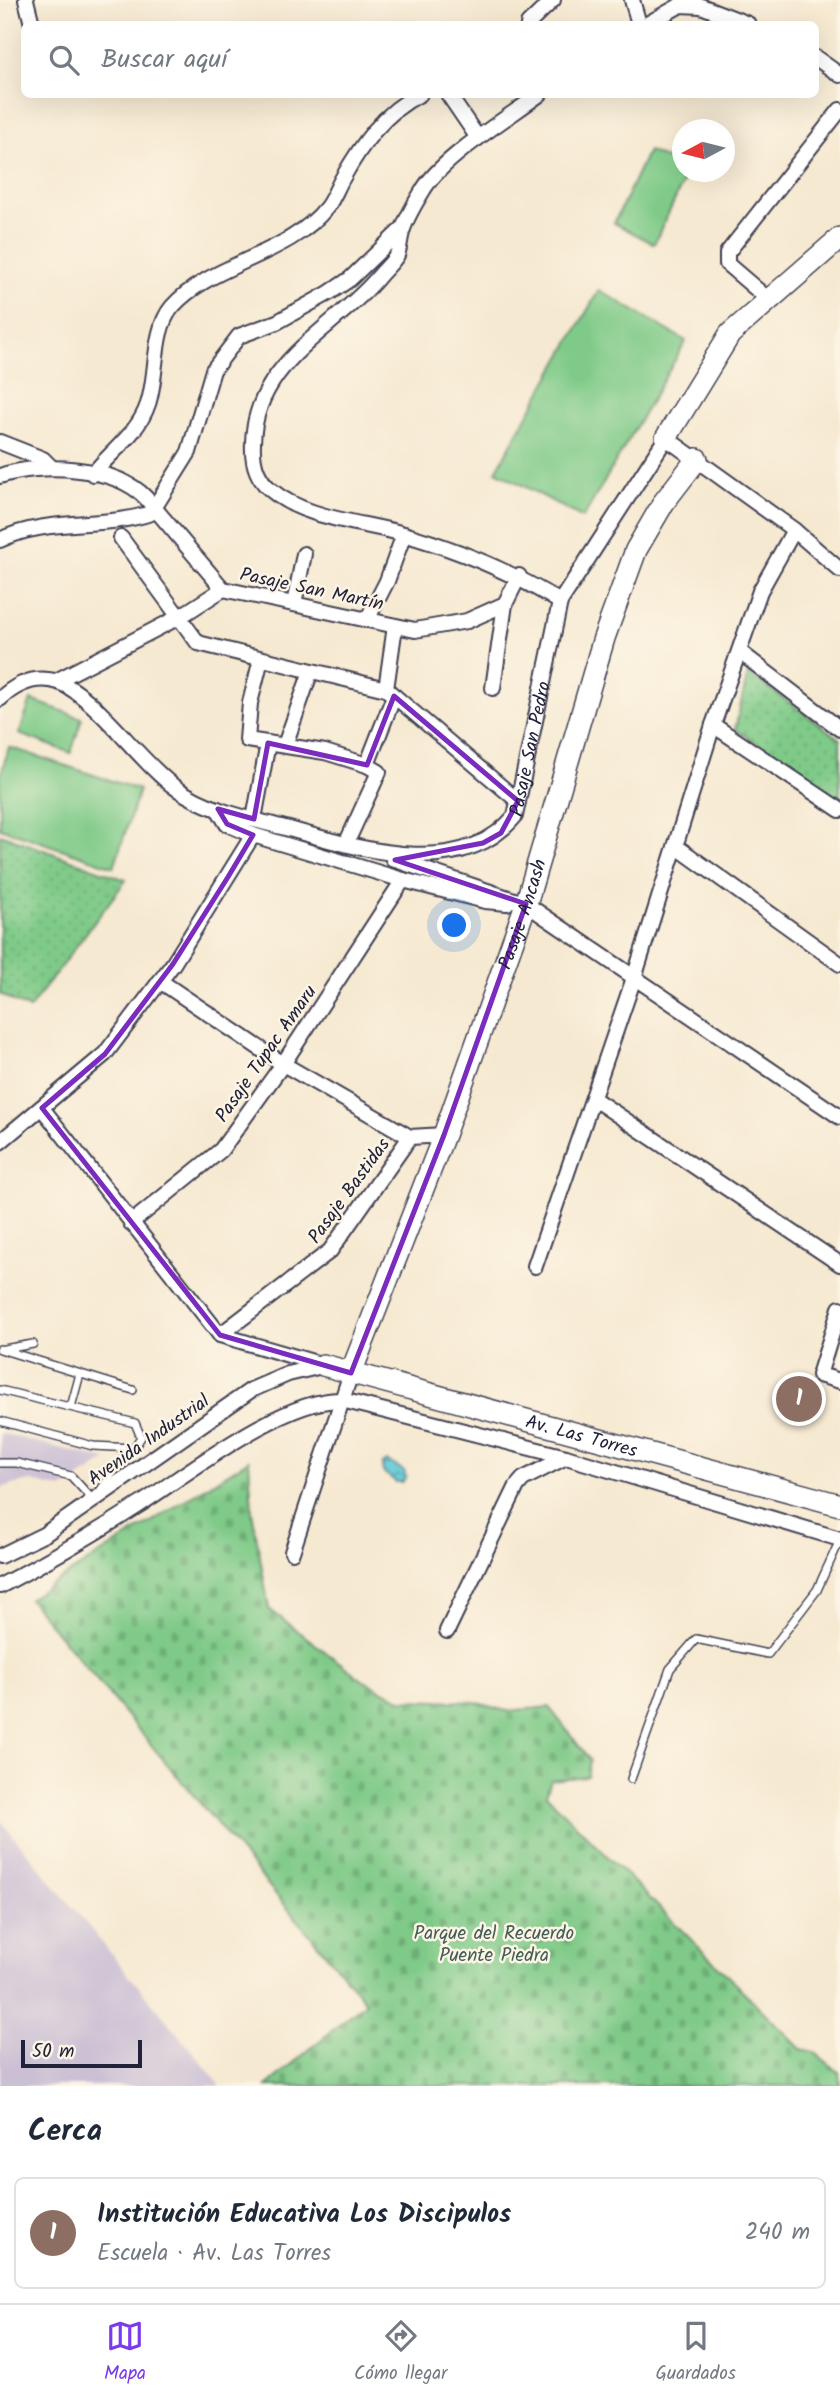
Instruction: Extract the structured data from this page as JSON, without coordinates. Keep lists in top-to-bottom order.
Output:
{
  "streets": {
    "street": [
      "Pasaje San Martín",
      "Pasaje San Pedro",
      "Pasaje Ancash",
      "Pasaje Tupac Amaru",
      "Pasaje Bastidas",
      "Av. Las Torres",
      "Avenida Industrial"
    ]
  },
  "crossings": [
    ["Pasaje Ancash", "Pasaje Bastidas"],
    ["Pasaje Ancash", "Av. Las Torres"],
    ["Av. Las Torres", "Avenida Industrial"]
  ],
  "parks": ["Parque del Recuerdo Puente Piedra"],
  "scale_bar": "50 m",
  "north": "left",
  "page": {
    "search": "Buscar aquí",
    "pins": "1",
    "scale": "50 m",
    "heading": "Cerca",
    "list": [
      {
        "mark": "1",
        "name": "Institución Educativa Los Discipulos",
        "note": "Escuela · Av. Las Torres",
        "value": "240 m"
      }
    ],
    "nav": ["Mapa", "Cómo llegar", "Guardados"]
  }
}
